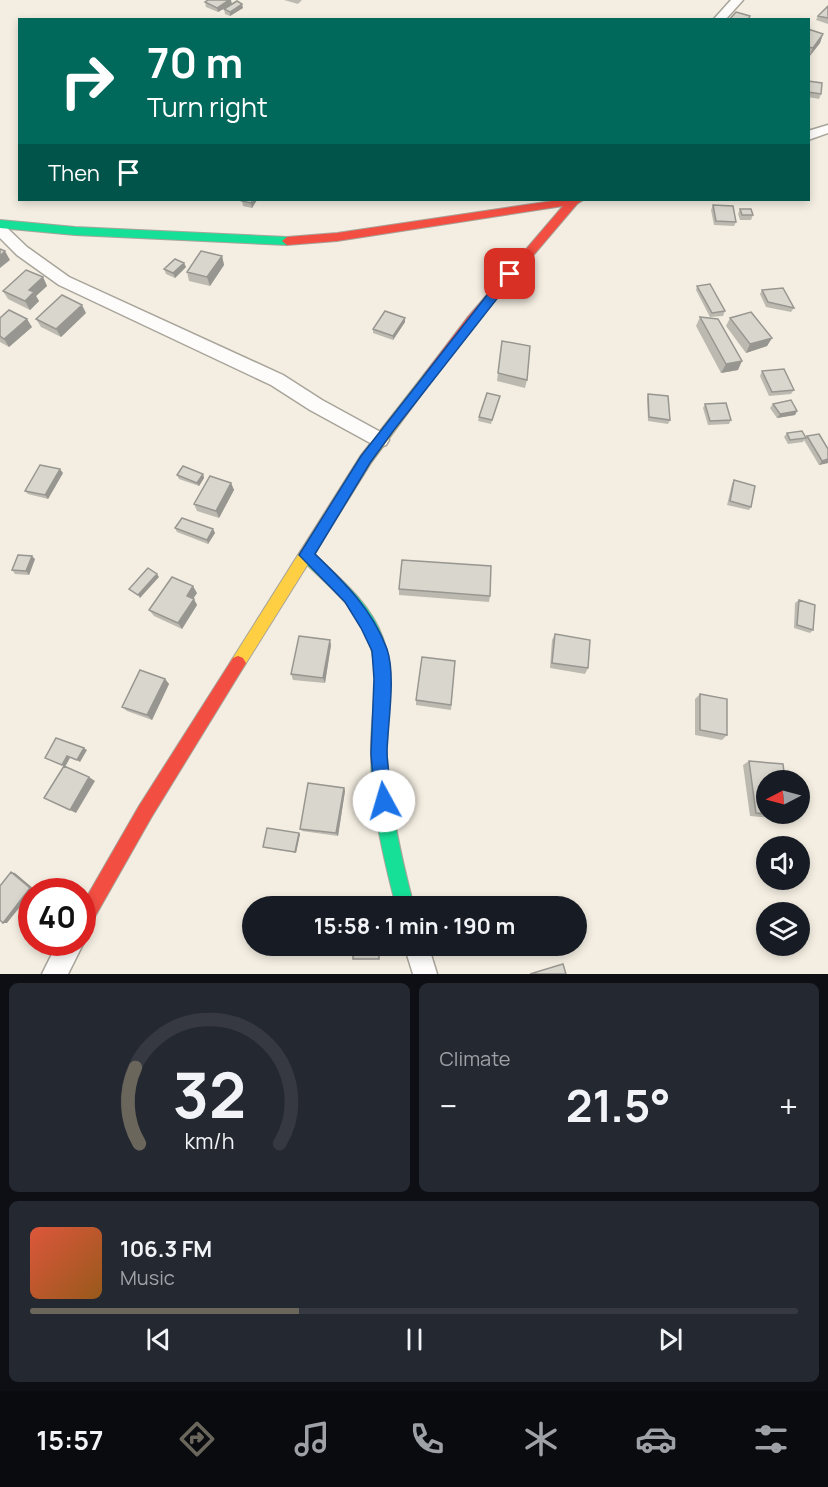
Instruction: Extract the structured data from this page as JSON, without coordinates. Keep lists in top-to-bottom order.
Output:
{
  "north": "left",
  "page": {
    "turn": ["70 m", "Turn right"],
    "then": "Then",
    "limit": "40",
    "trip": "15:58 · 1 min · 190 m",
    "tile": "Climate",
    "heat": ["−", "21.5°", "+"],
    "song": ["106.3 FM", "Music"],
    "tabs": "15:57",
    "gauge": ["32", "km/h"]
  }
}
